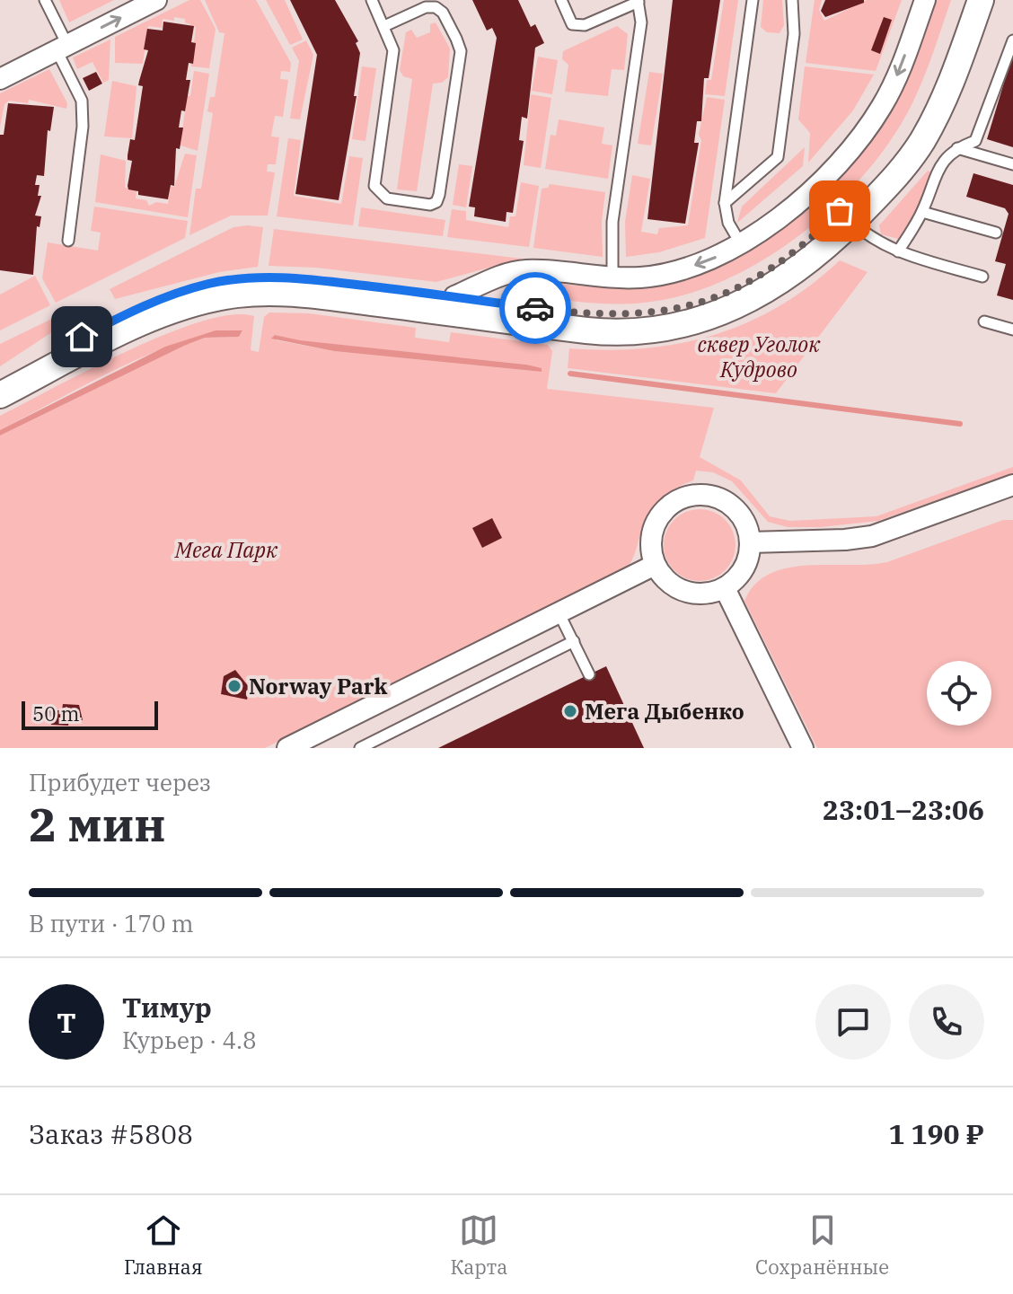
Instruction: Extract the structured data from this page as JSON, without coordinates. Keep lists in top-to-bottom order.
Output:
{
  "parks": ["сквер Уголок Кудрово", "Мега Парк"],
  "places": ["Norway Park", "Мега Дыбенко"],
  "scale_bar": "50 m",
  "page": {
    "scale": "50 m",
    "heading": ["2 мин", "Прибудет через", "23:01–23:06"],
    "panel": [
      "Тимур",
      "Курьер · 4.8",
      "Заказ #5808",
      "1 190 ₽"
    ],
    "bar": "В пути · 170 m",
    "round": "Т",
    "tabs": ["Главная", "Карта", "Сохранённые"]
  }
}
